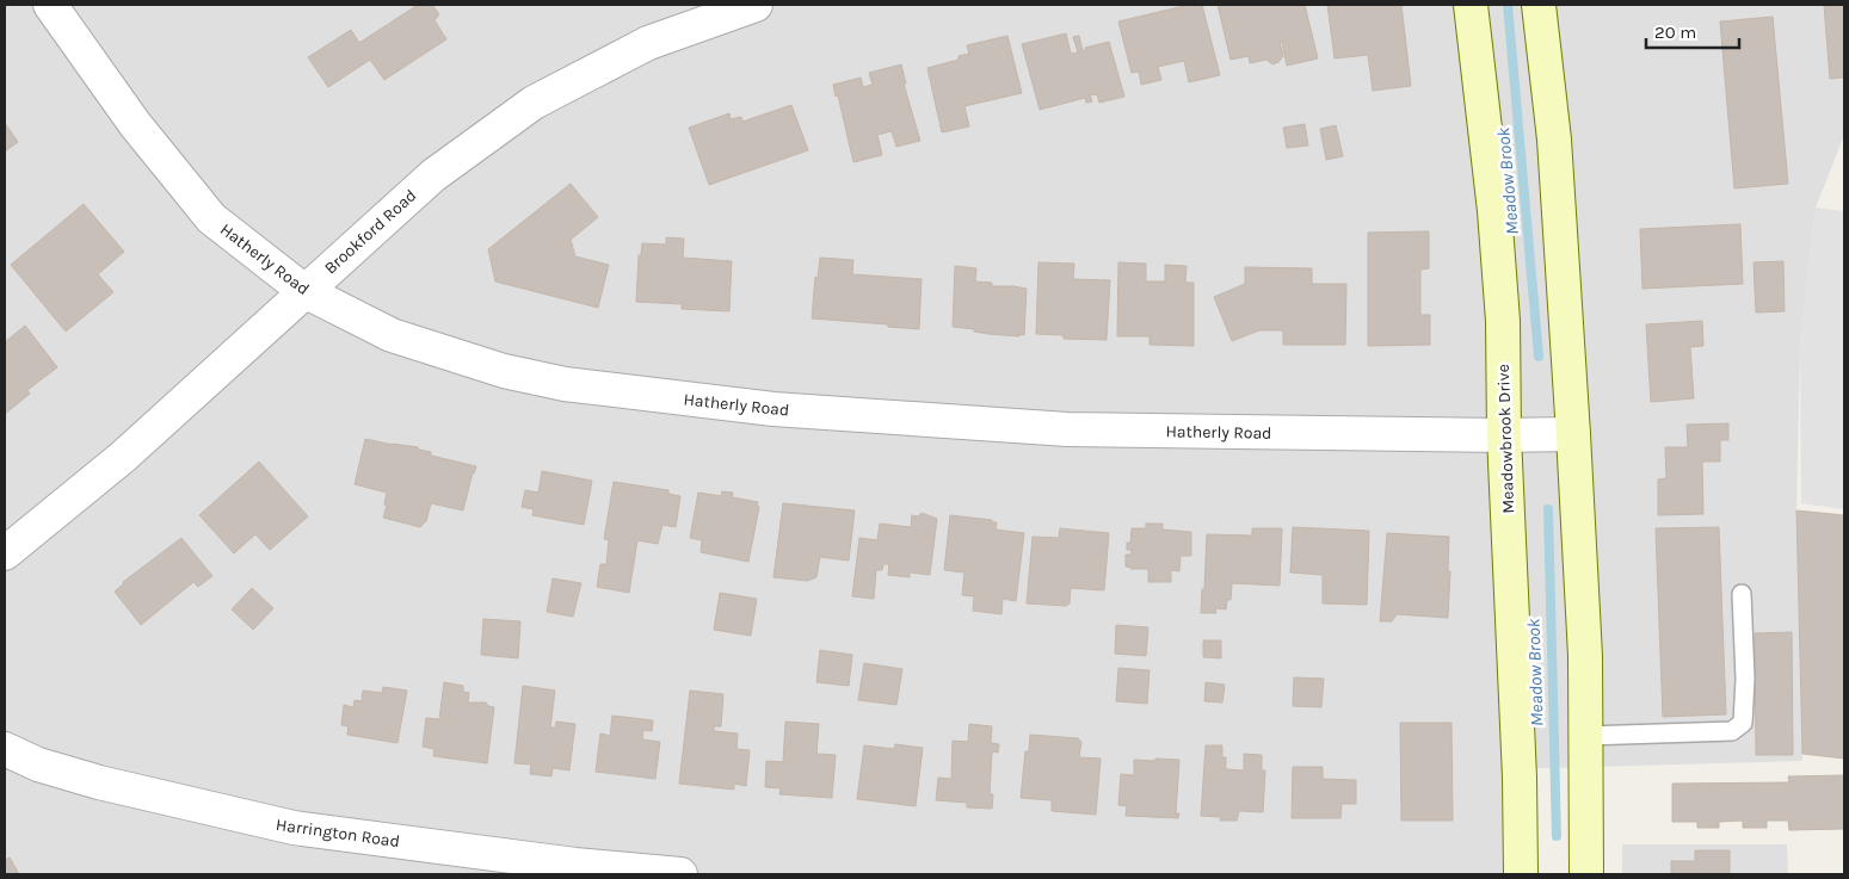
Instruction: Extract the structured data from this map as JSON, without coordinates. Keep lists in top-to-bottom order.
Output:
{
  "streets": {
    "street": [
      "Brookford Road",
      "Hatherly Road",
      "Meadowbrook Drive",
      "Harrington Road"
    ]
  },
  "crossings": [
    ["Brookford Road", "Hatherly Road"],
    ["Hatherly Road", "Meadowbrook Drive"]
  ],
  "water": ["Meadow Brook"],
  "scale_bar": "20 m"
}
